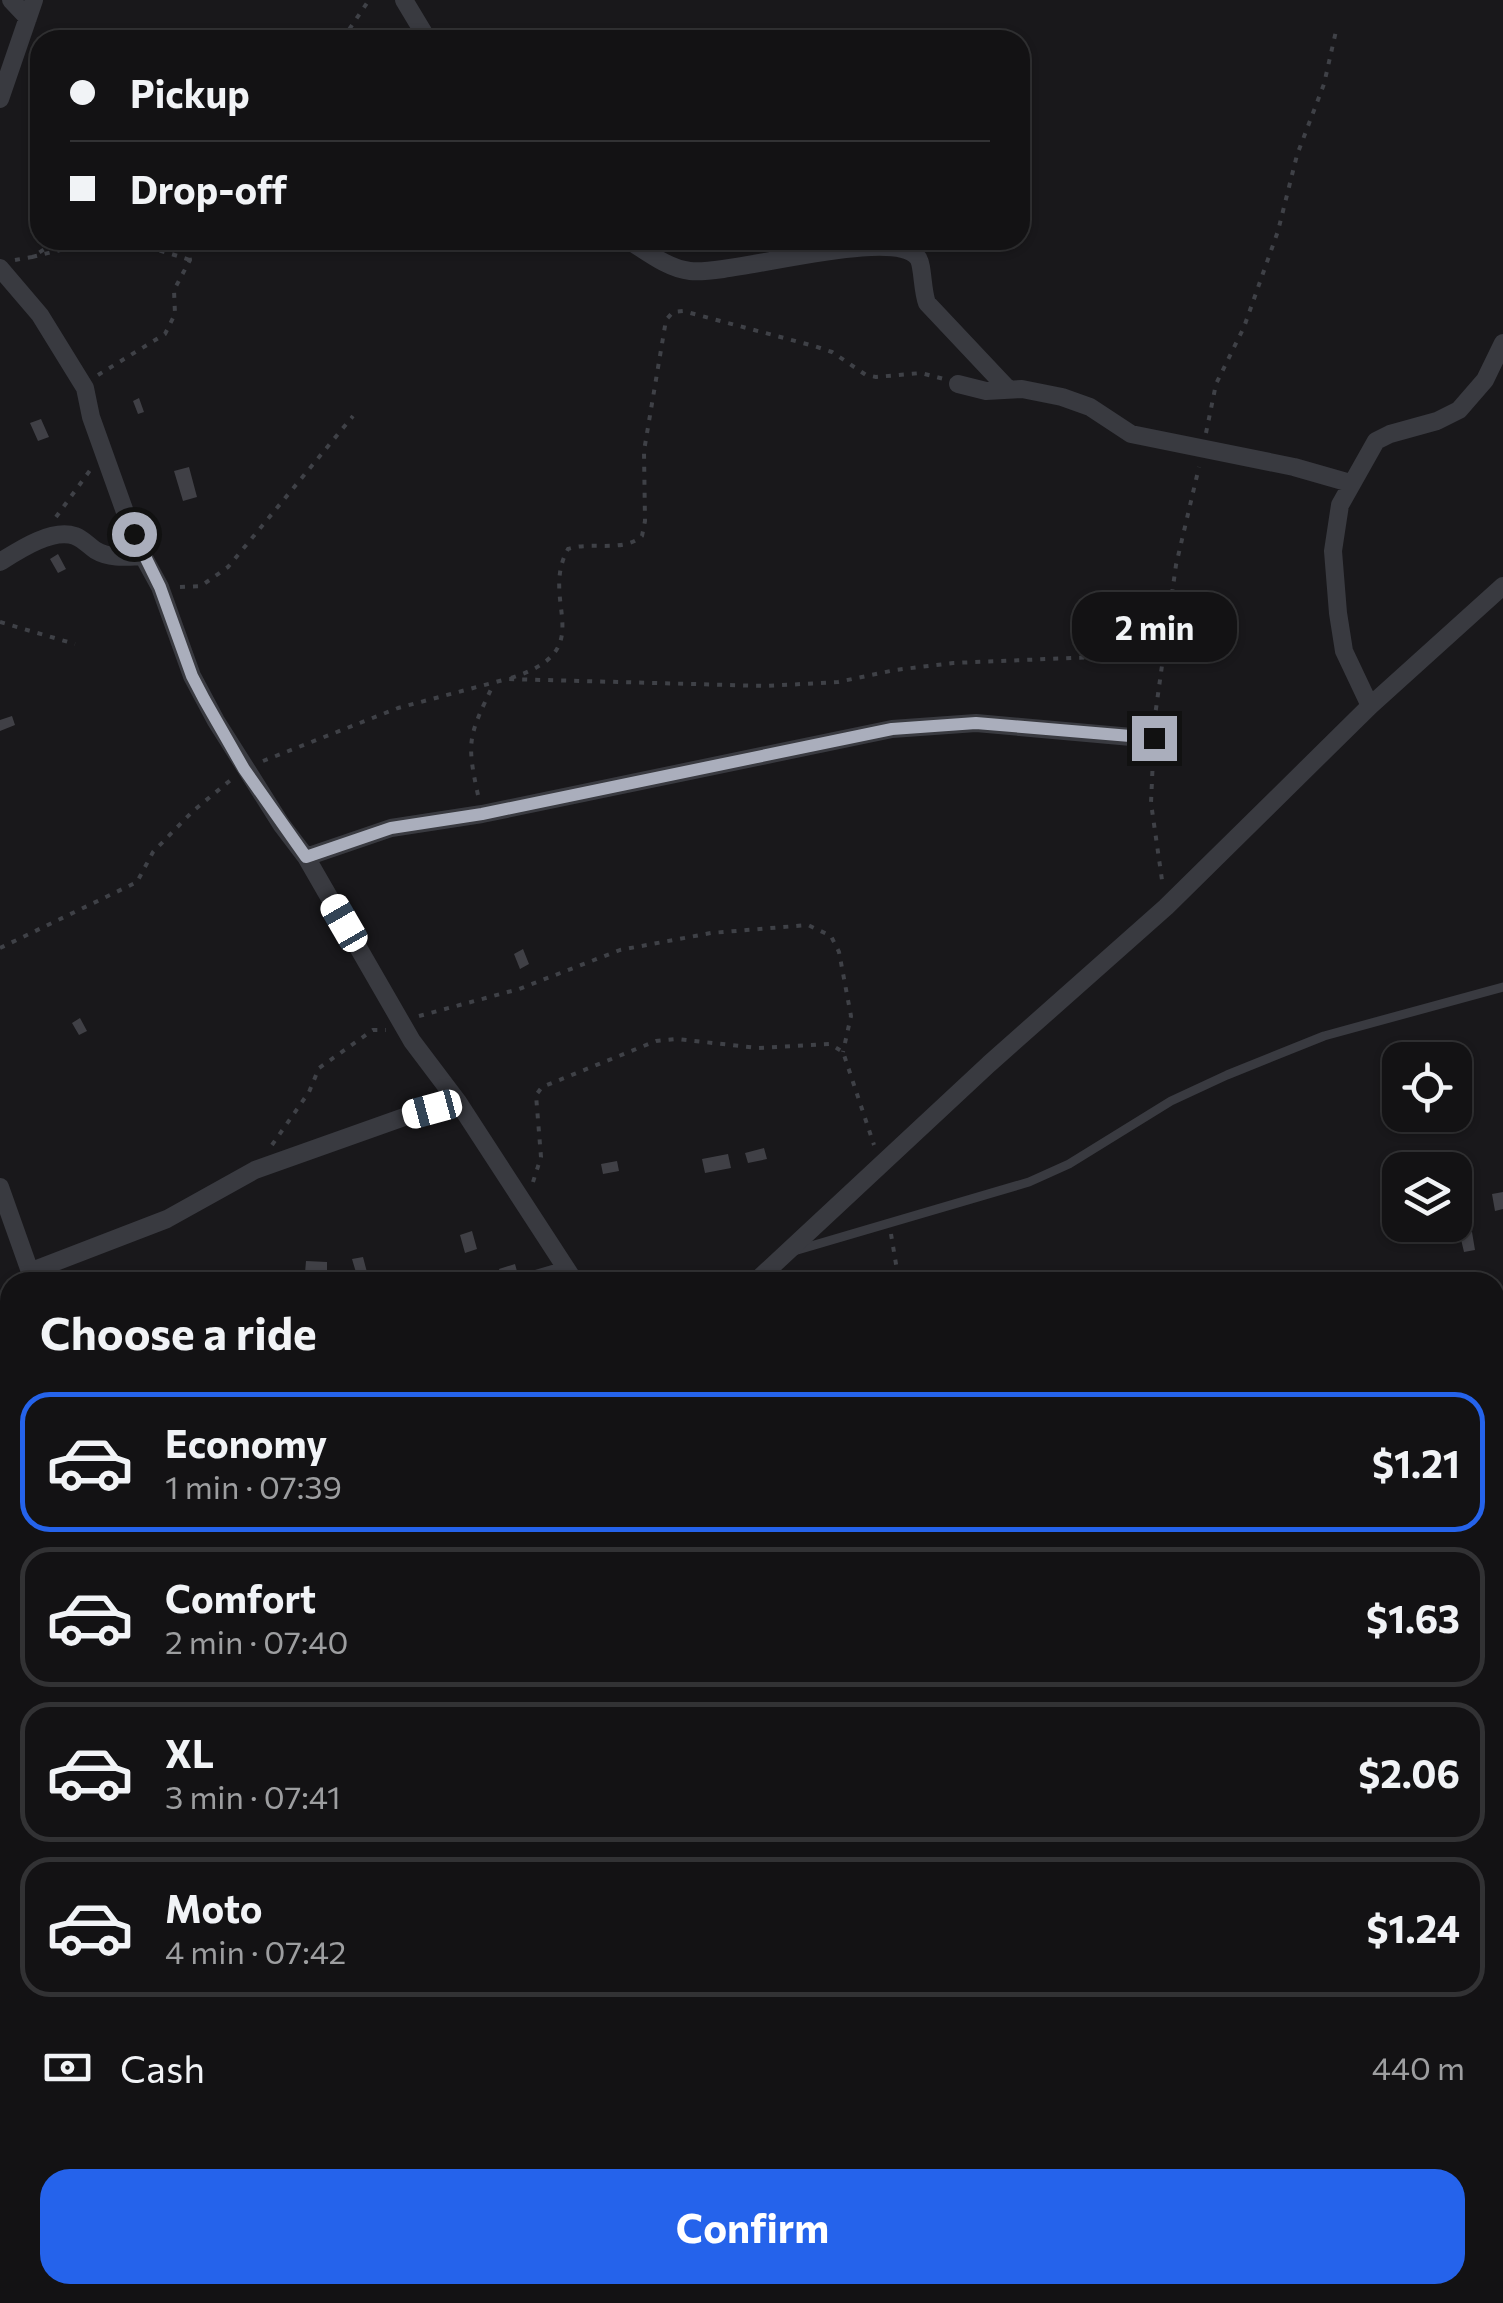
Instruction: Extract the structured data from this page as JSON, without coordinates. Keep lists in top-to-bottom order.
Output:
{
  "page": {
    "banner": ["Pickup", "Drop-off"],
    "bubble": "2 min",
    "heading": "Choose a ride",
    "list": [
      {
        "name": "Economy",
        "note": "1 min · 07:39",
        "value": "$1.21"
      },
      {
        "name": "Comfort",
        "note": "2 min · 07:40",
        "value": "$1.63"
      },
      {
        "name": "XL",
        "note": "3 min · 07:41",
        "value": "$2.06"
      },
      {
        "name": "Moto",
        "note": "4 min · 07:42",
        "value": "$1.24"
      }
    ],
    "pay": ["Cash", "440 m"],
    "buttons": "Confirm"
  }
}
